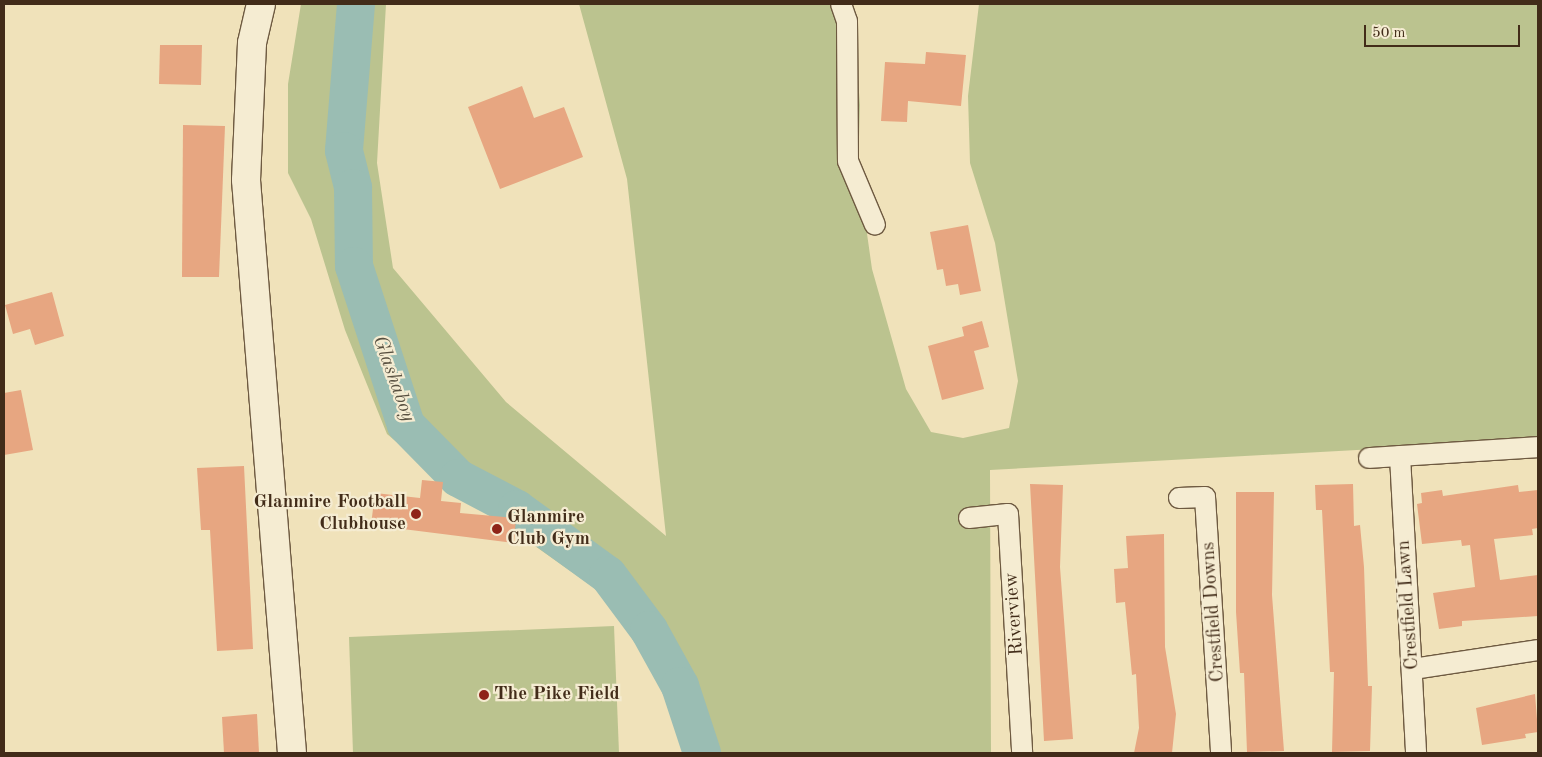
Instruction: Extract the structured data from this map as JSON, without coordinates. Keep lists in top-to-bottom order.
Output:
{
  "streets": {
    "street": ["Crestfield Lawn", "Crestfield Downs", "Riverview"]
  },
  "water": ["Glashaboy"],
  "places": ["Glanmire Football Clubhouse", "Glanmire Club Gym", "The Pike Field"],
  "scale_bar": "50 m"
}
